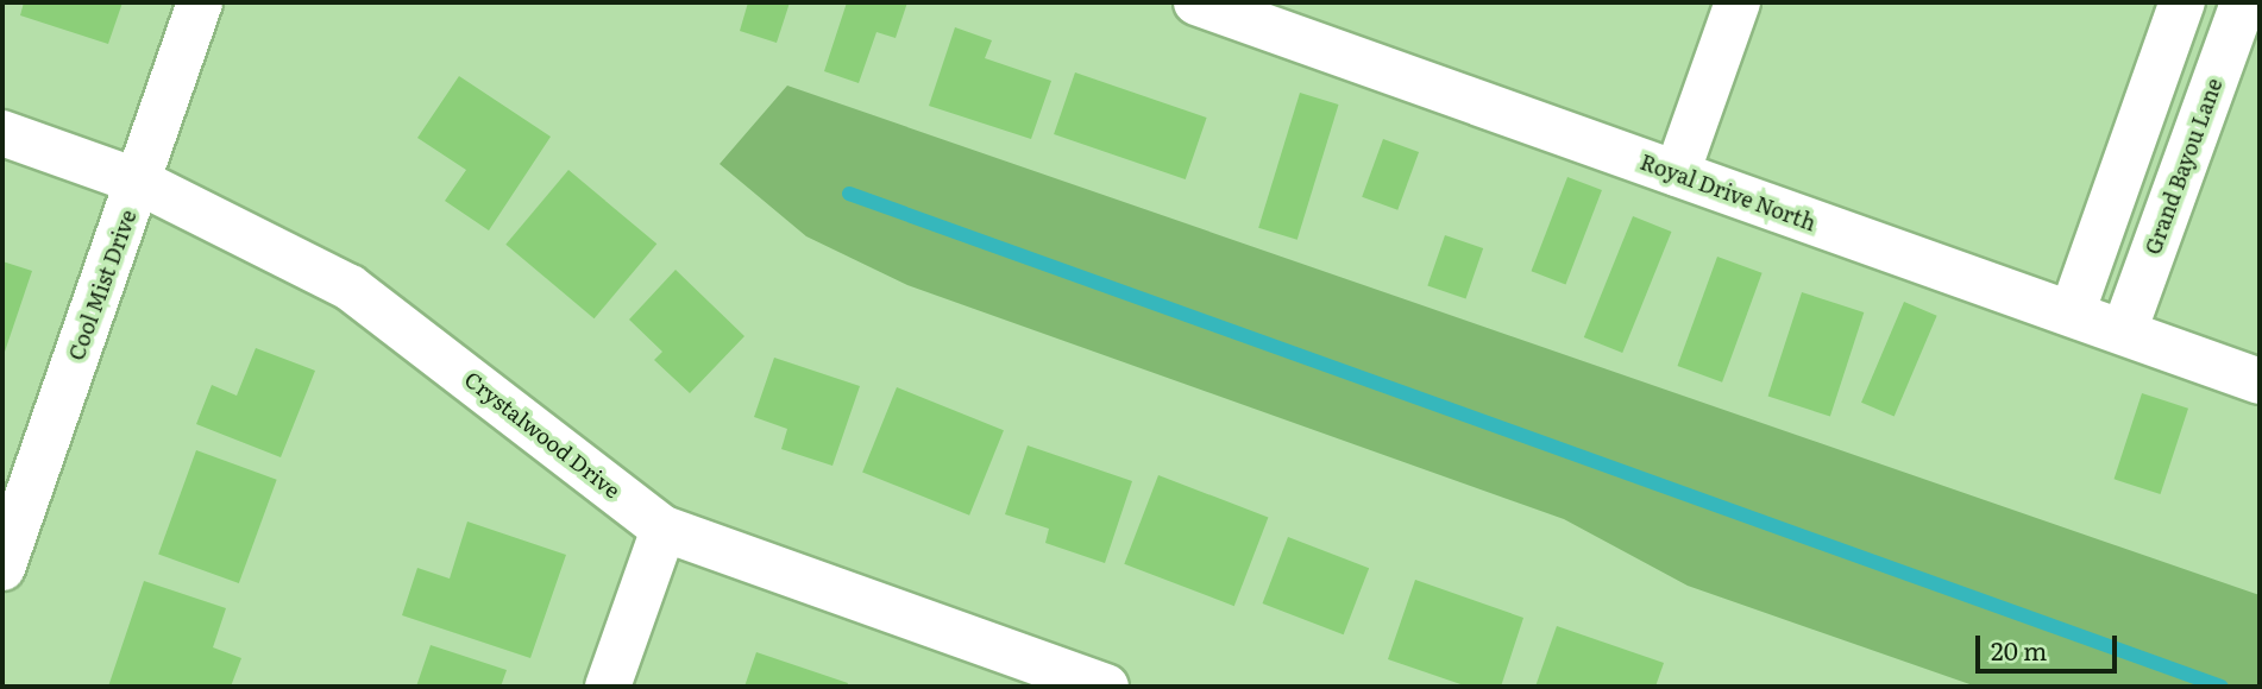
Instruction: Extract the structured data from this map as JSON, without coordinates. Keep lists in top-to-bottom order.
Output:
{
  "streets": {
    "street": [
      "Grand Bayou Lane",
      "Royal Drive North",
      "Cool Mist Drive",
      "Crystalwood Drive"
    ]
  },
  "crossings": [
    ["Grand Bayou Lane", "Royal Drive North"],
    ["Cool Mist Drive", "Crystalwood Drive"]
  ],
  "scale_bar": "20 m"
}
